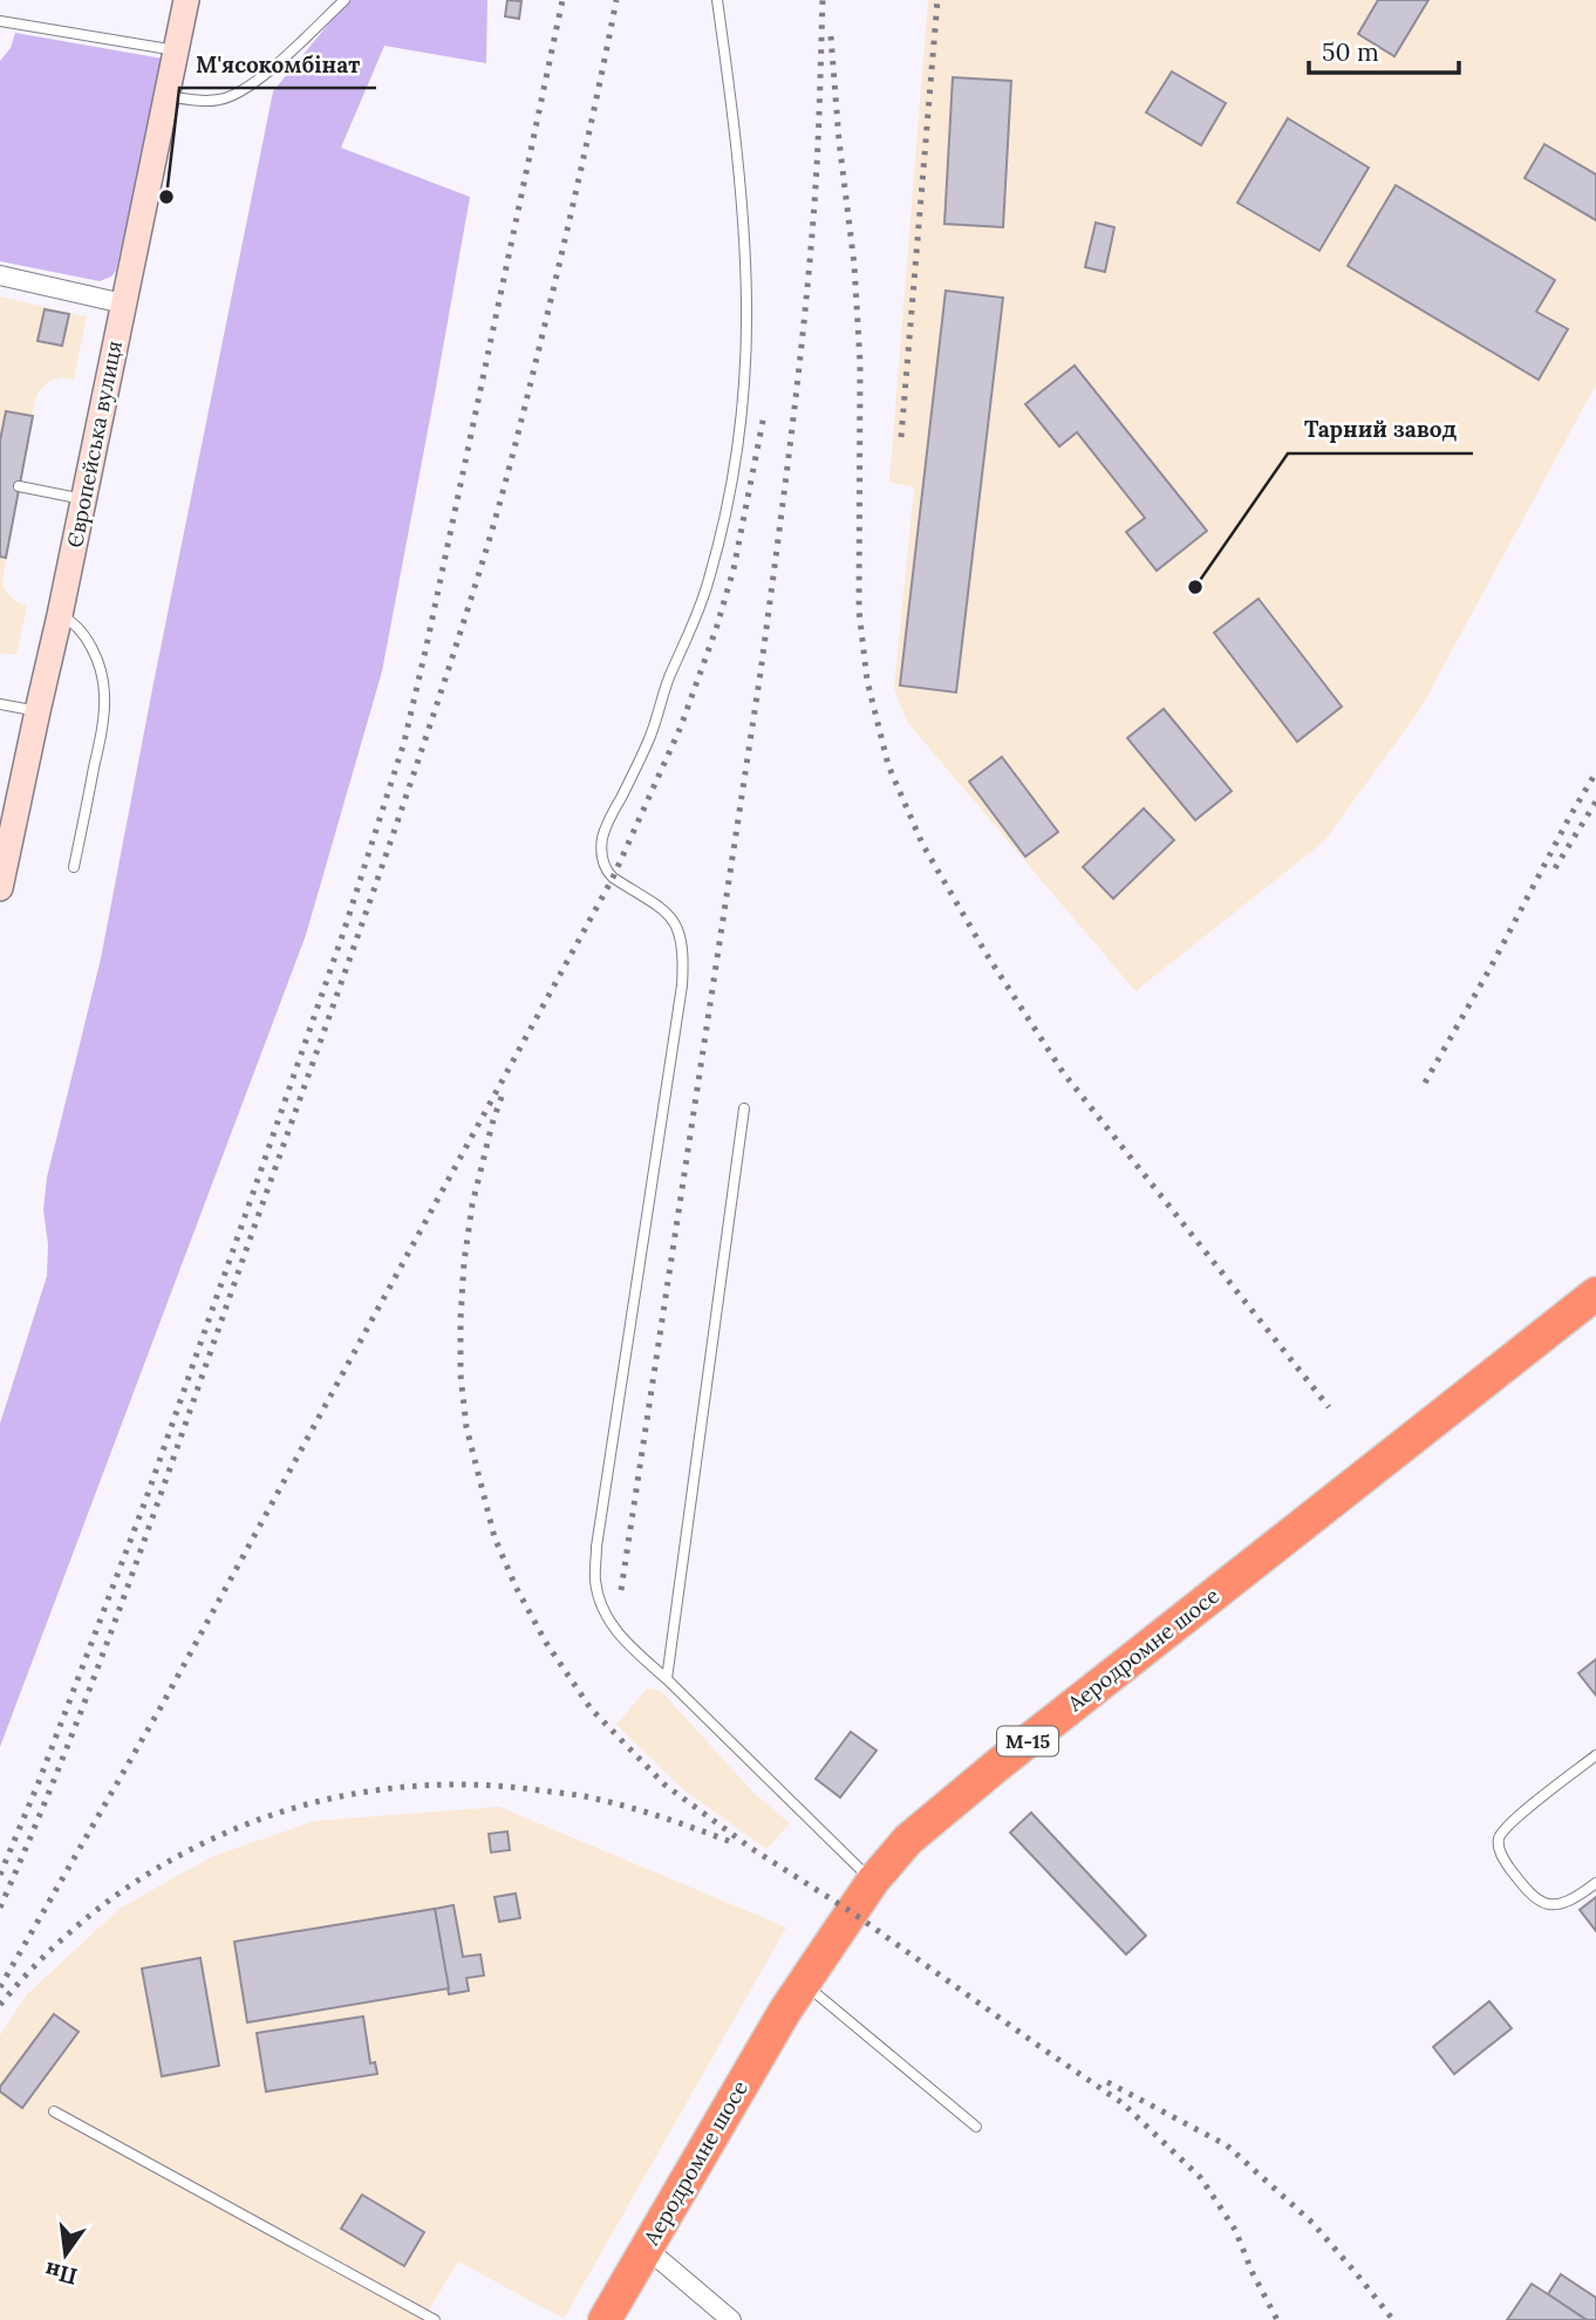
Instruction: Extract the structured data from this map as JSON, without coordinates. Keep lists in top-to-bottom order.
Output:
{
  "streets": {
    "highway": ["Аеродромне шосе", "М-15"],
    "main road": ["Європейська вулиця"]
  },
  "places": ["М'ясокомбінат", "Тарний завод"],
  "scale_bar": "50 m",
  "north": "bottom"
}
